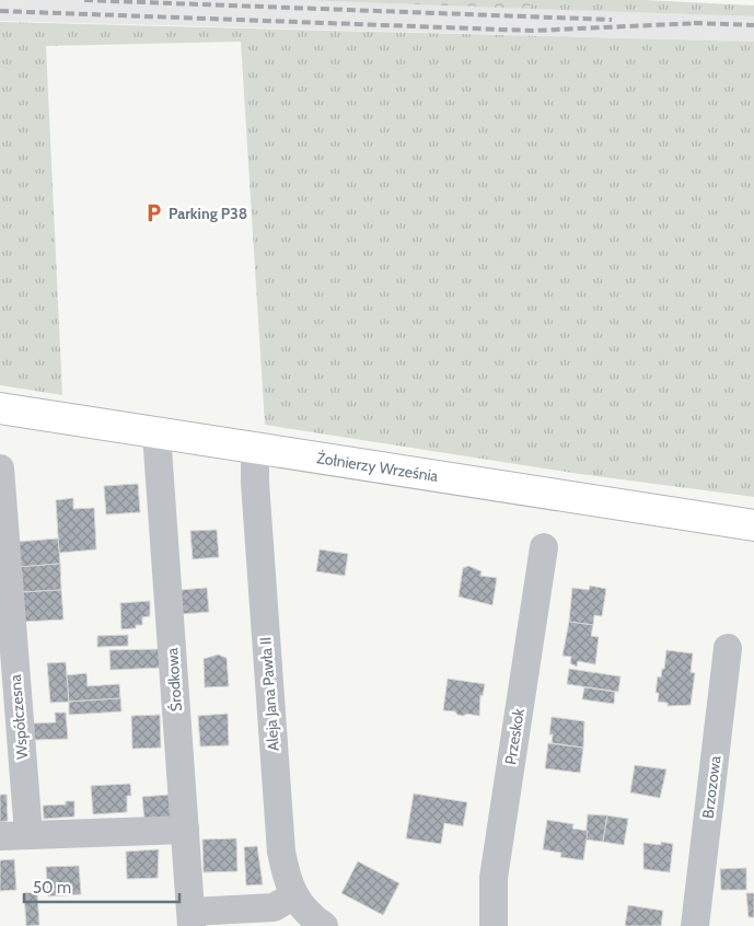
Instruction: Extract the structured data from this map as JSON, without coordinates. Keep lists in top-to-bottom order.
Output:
{
  "streets": {
    "main road": ["Żołnierzy Września"],
    "street": [
      "Środkowa",
      "Aleja Jana Pawła II",
      "Współczesna",
      "Przeskok",
      "Brzozowa"
    ]
  },
  "crossings": [
    ["Żołnierzy Września", "Środkowa"],
    ["Żołnierzy Września", "Aleja Jana Pawła II"]
  ],
  "places": {
    "parking": ["Parking P38"]
  },
  "scale_bar": "50 m"
}
